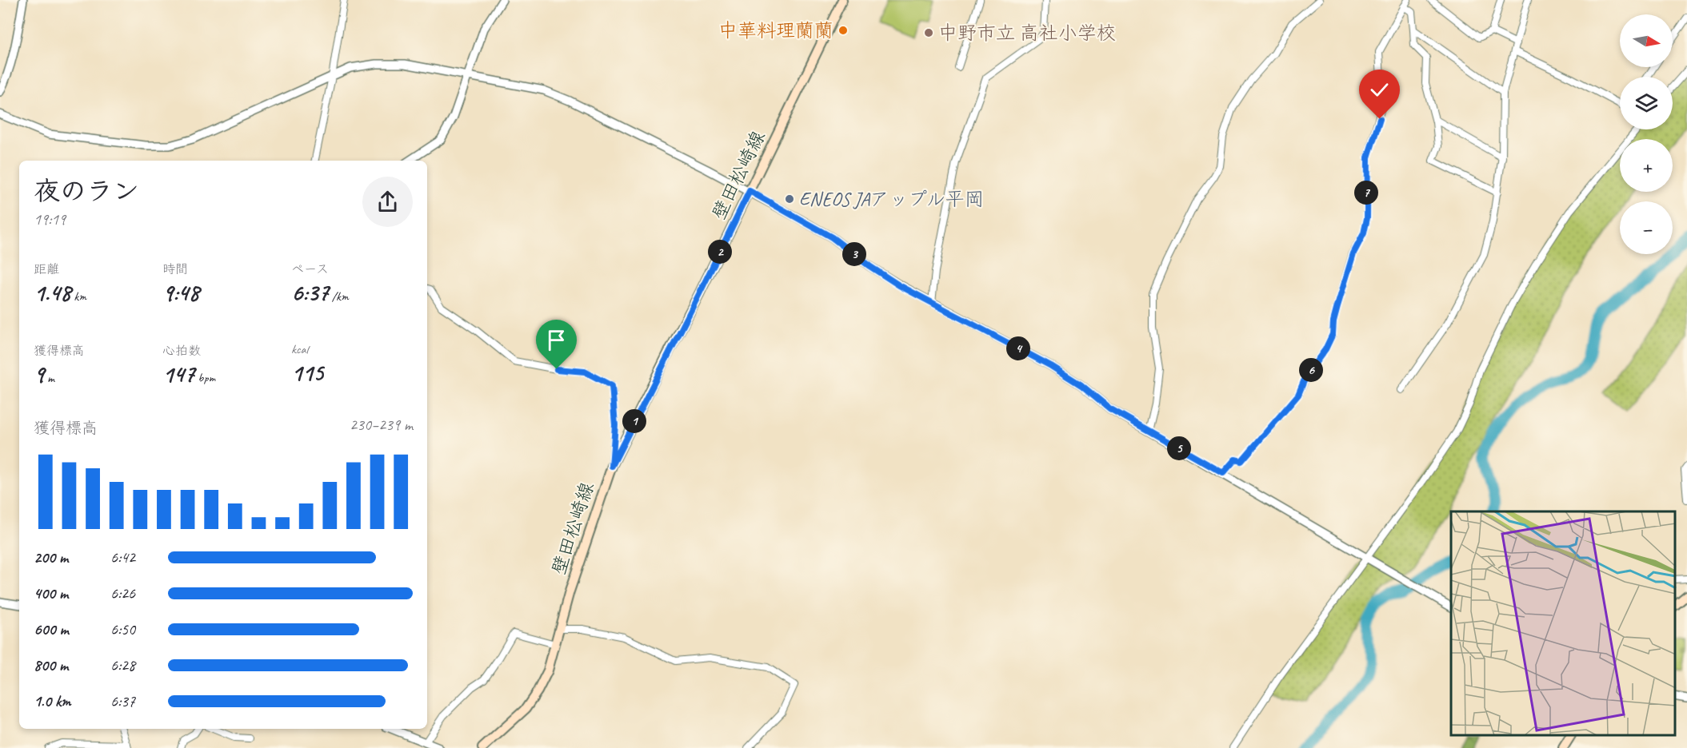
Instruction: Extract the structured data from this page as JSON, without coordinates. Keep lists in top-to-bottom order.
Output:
{
  "streets": {
    "main road": ["壁田松崎線"]
  },
  "places": ["中華料理蘭蘭", "中野市立 高社小学校", "ENEOS JAアップル平岡"],
  "north": "right",
  "page": {
    "map_buttons": ["+", "−"],
    "heading": ["夜のラン", "19:19"],
    "pins": [
      "7",
      "2",
      "3",
      "4",
      "6",
      "1",
      "5"
    ],
    "stats": [
      ["距離", "1.48 km"],
      ["時間", "9:48"],
      ["ペース", "6:37 /km"],
      ["獲得標高", "9 m"],
      ["心拍数", "147 bpm"],
      ["kcal", "115"]
    ],
    "chart": ["獲得標高", "230–239 m"],
    "list": [
      {
        "name": "200 m",
        "note": "6:42"
      },
      {
        "name": "400 m",
        "note": "6:26"
      },
      {
        "name": "600 m",
        "note": "6:50"
      },
      {
        "name": "800 m",
        "note": "6:28"
      },
      {
        "name": "1.0 km",
        "note": "6:37"
      }
    ]
  }
}
